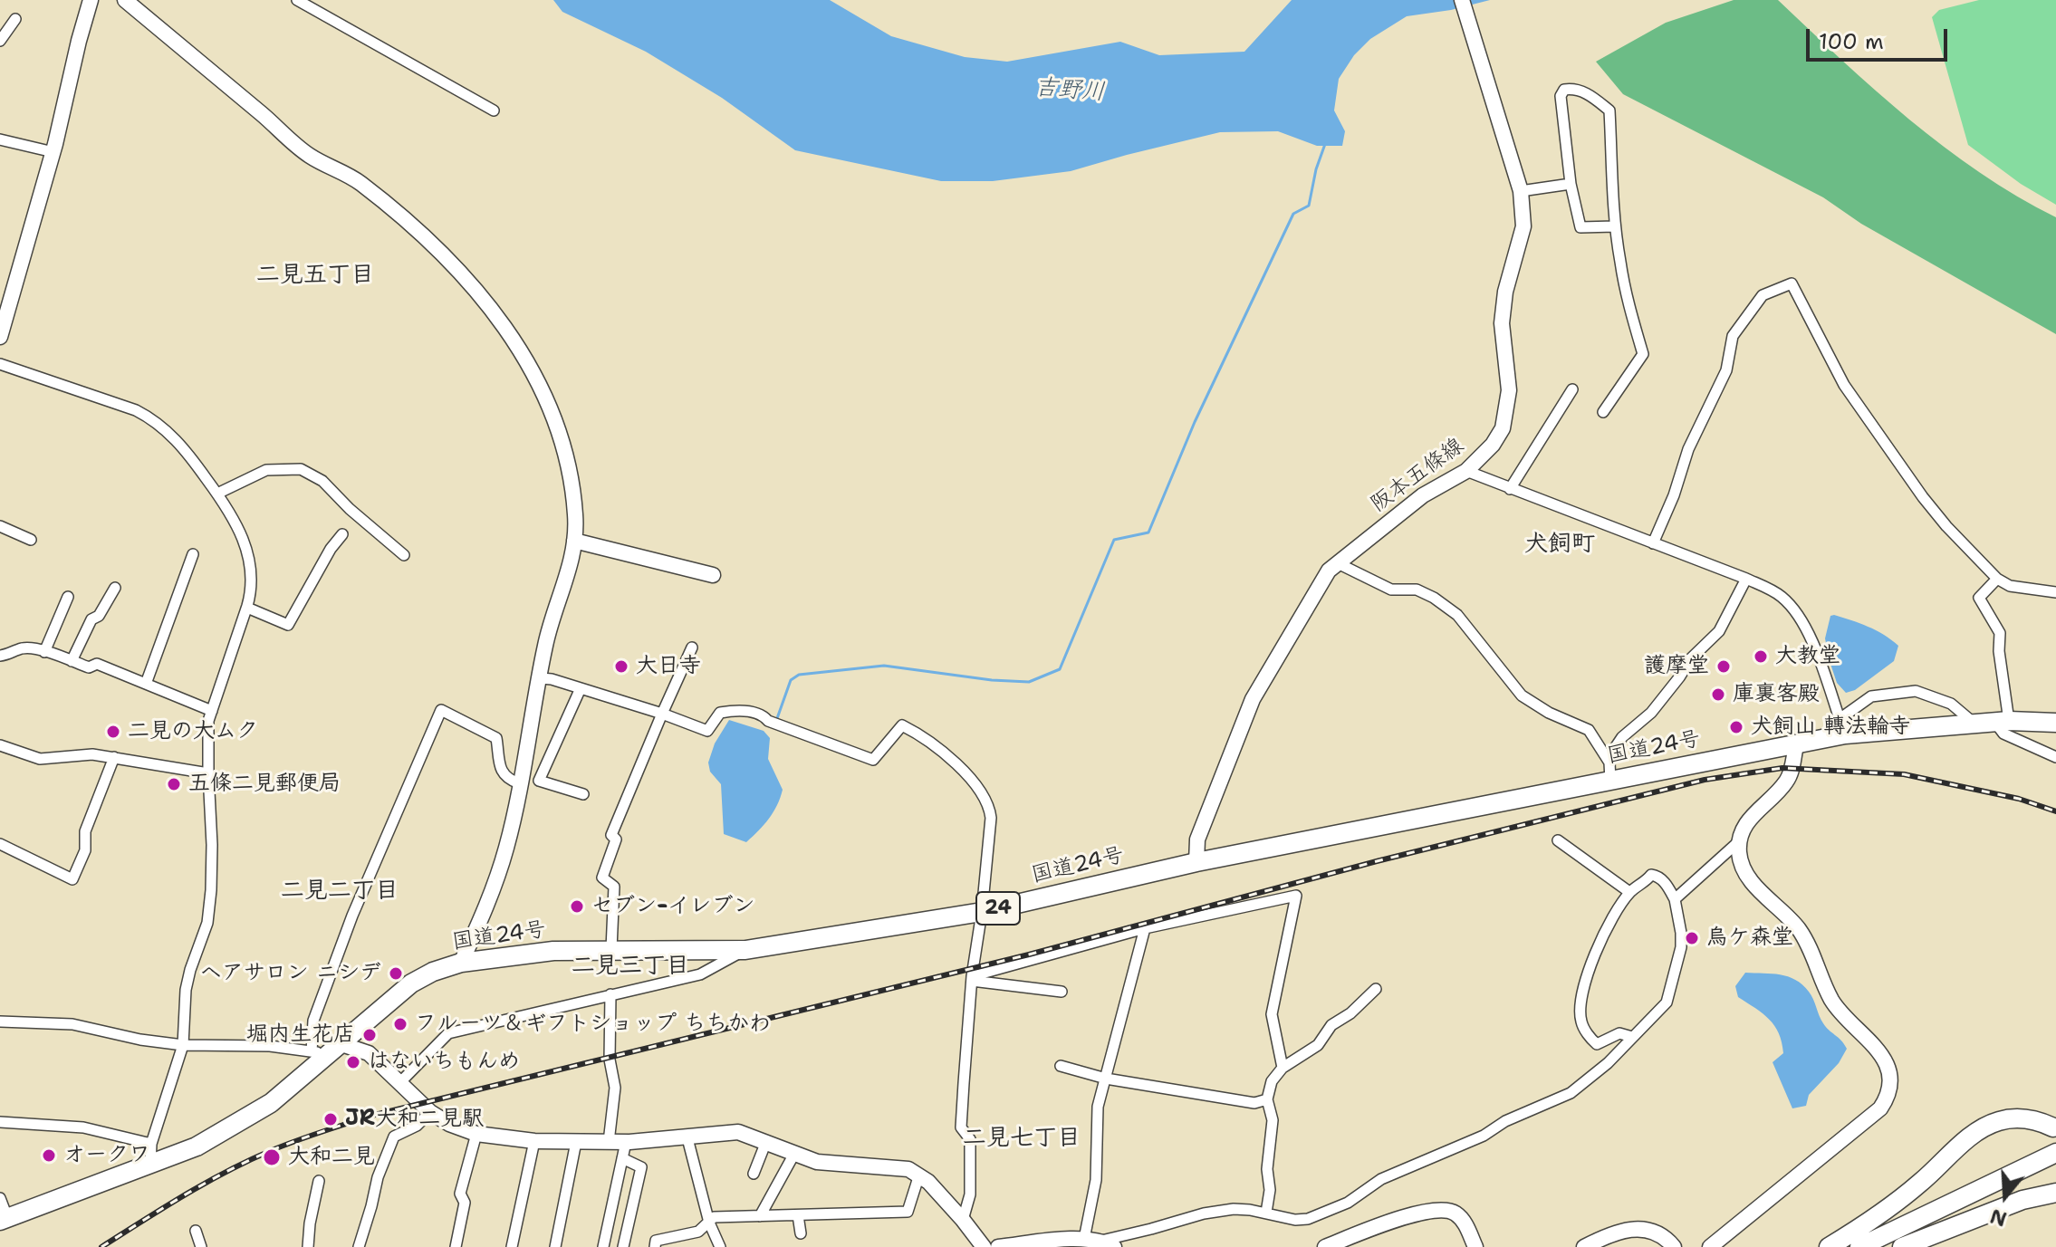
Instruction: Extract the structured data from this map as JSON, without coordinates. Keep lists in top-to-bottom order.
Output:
{
  "streets": {
    "highway": ["国道24号", "24"],
    "street": ["阪本五條線"]
  },
  "crossings": [
    ["阪本五條線", "国道24号"]
  ],
  "districts": [
    "二見五丁目",
    "犬飼町",
    "二見二丁目",
    "二見三丁目",
    "二見七丁目"
  ],
  "water": ["吉野川"],
  "places": [
    "大教堂",
    "大日寺",
    "護摩堂",
    "庫裏客殿",
    "犬飼山 轉法輪寺",
    "二見の大ムク",
    "五條二見郵便局",
    "セブン-イレブン",
    "烏ケ森堂",
    "ヘアサロン ニシデ",
    "フルーツ＆ギフトショップ ちちかわ",
    "堀内生花店",
    "はないちもんめ",
    "JR大和二見駅",
    "オークワ",
    "大和二見"
  ],
  "scale_bar": "100 m",
  "north": "bottom"
}
